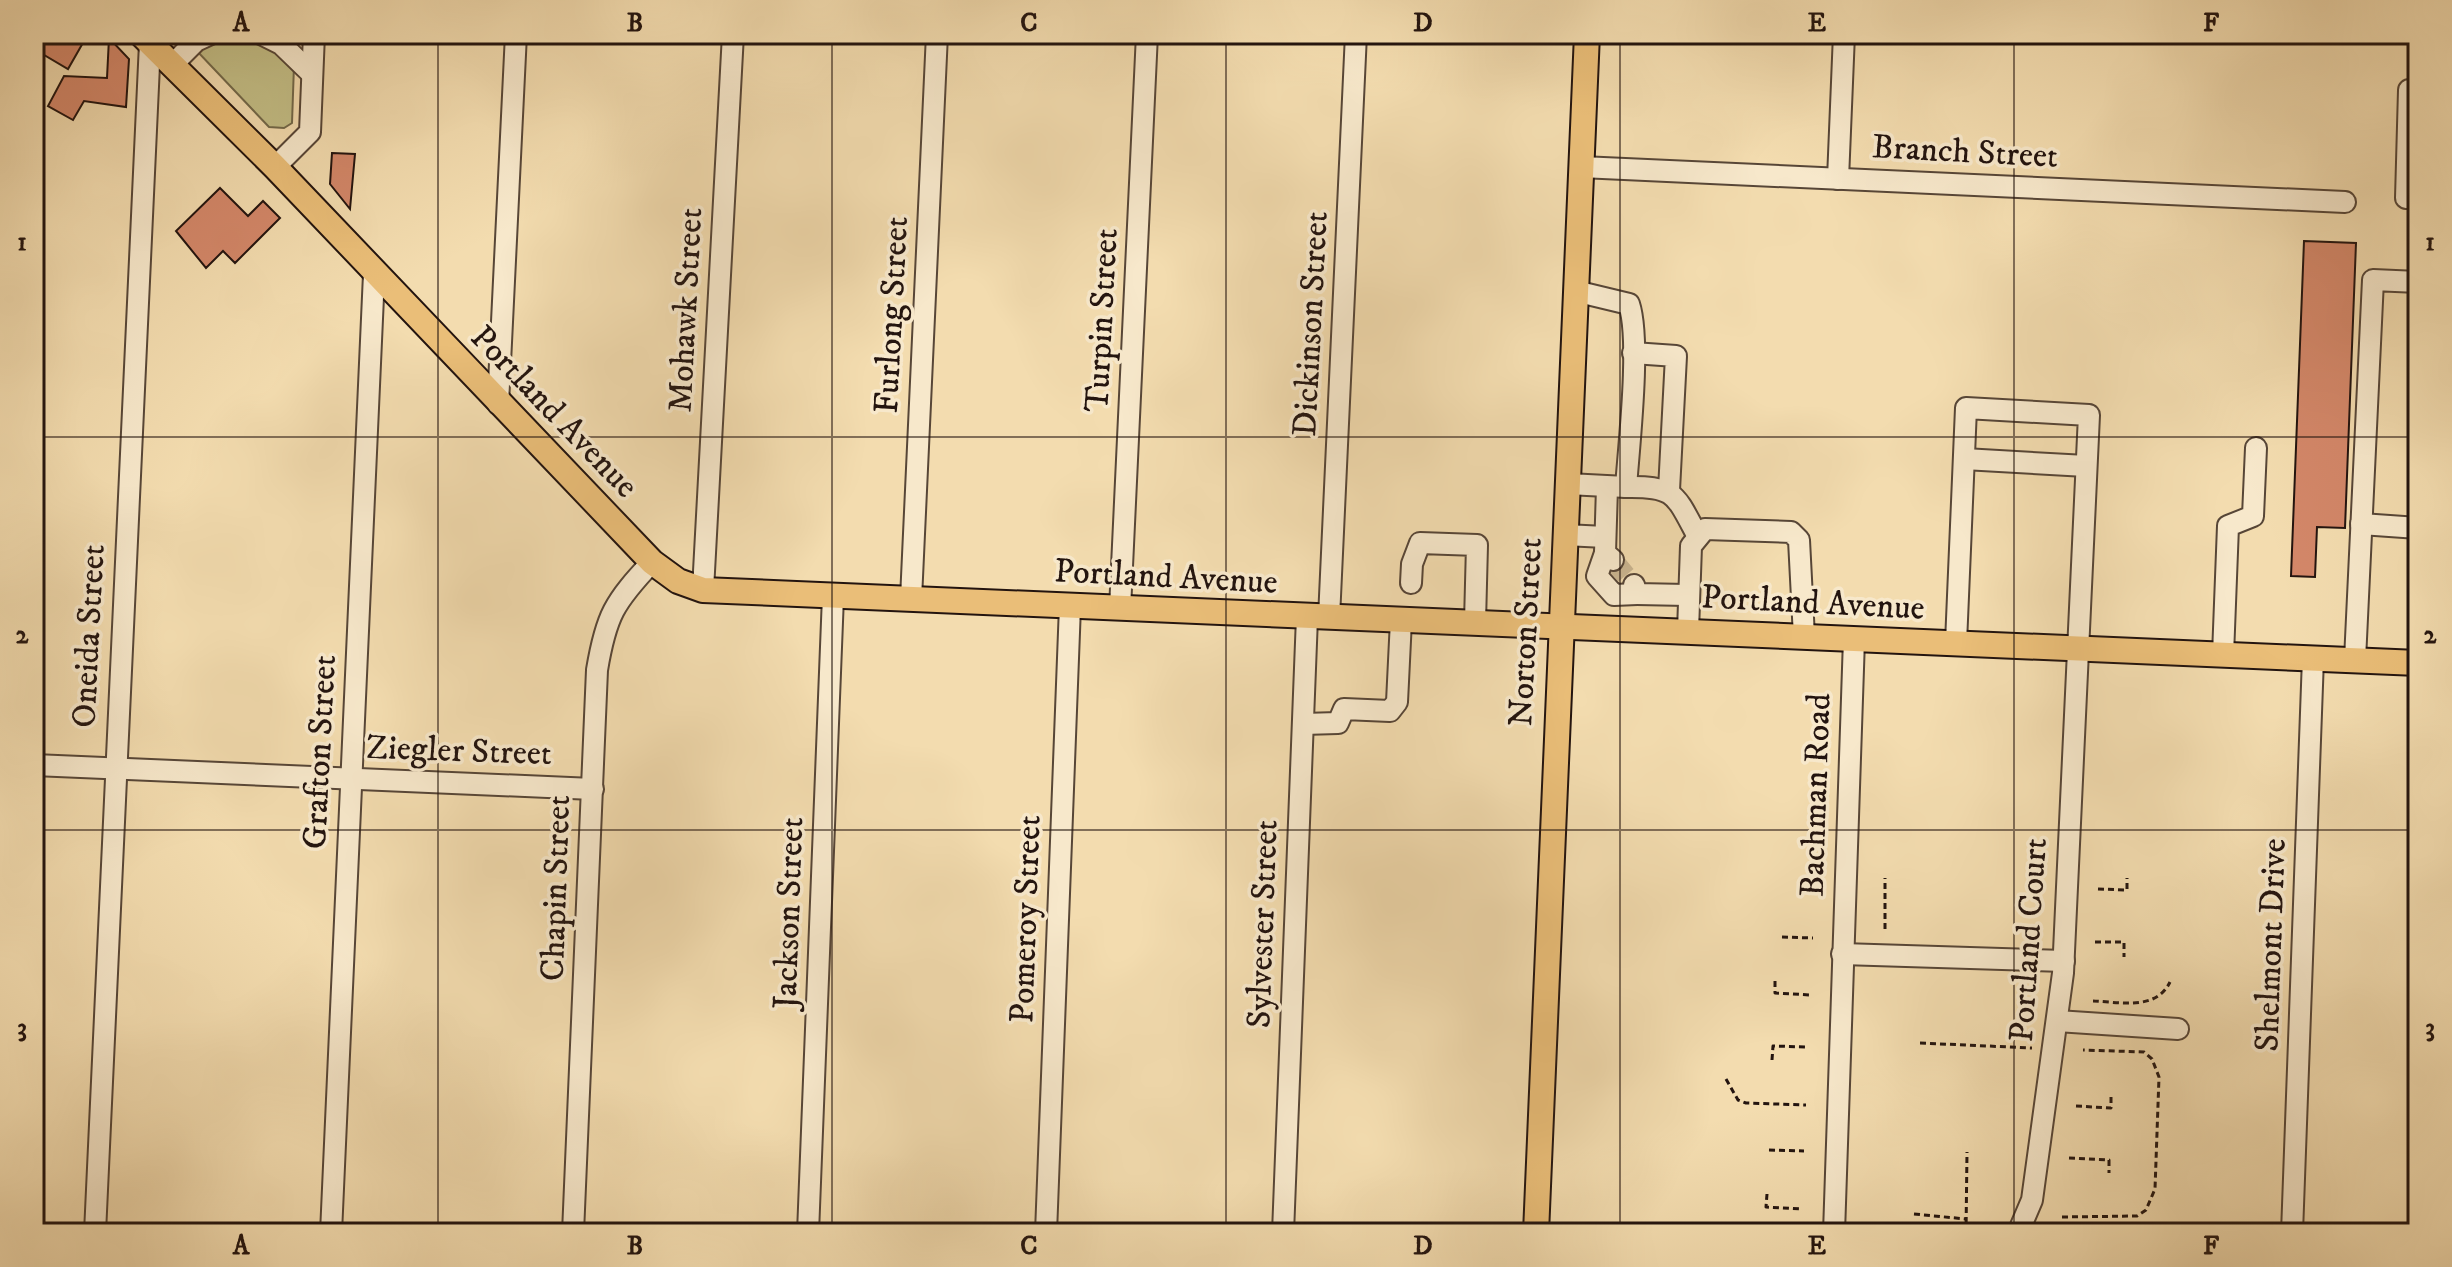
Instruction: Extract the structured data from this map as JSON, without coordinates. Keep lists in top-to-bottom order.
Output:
{
  "streets": {
    "main road": ["Portland Avenue", "Norton Street"],
    "street": [
      "Branch Street",
      "Mohawk Street",
      "Furlong Street",
      "Turpin Street",
      "Dickinson Street",
      "Oneida Street",
      "Ziegler Street",
      "Grafton Street",
      "Bachman Road",
      "Chapin Street",
      "Jackson Street",
      "Pomeroy Street",
      "Sylvester Street",
      "Portland Court",
      "Shelmont Drive"
    ]
  },
  "crossings": [
    ["Branch Street", "Norton Street"],
    ["Mohawk Street", "Portland Avenue"],
    ["Furlong Street", "Portland Avenue"],
    ["Turpin Street", "Portland Avenue"],
    ["Dickinson Street", "Portland Avenue"],
    ["Dickinson Street", "Sylvester Street"],
    ["Portland Avenue", "Norton Street"],
    ["Portland Avenue", "Oneida Street"],
    ["Portland Avenue", "Grafton Street"],
    ["Portland Avenue", "Bachman Road"],
    ["Portland Avenue", "Chapin Street"],
    ["Portland Avenue", "Jackson Street"],
    ["Portland Avenue", "Pomeroy Street"],
    ["Portland Avenue", "Sylvester Street"],
    ["Portland Avenue", "Portland Court"],
    ["Portland Avenue", "Shelmont Drive"],
    ["Oneida Street", "Ziegler Street"],
    ["Ziegler Street", "Grafton Street"],
    ["Ziegler Street", "Chapin Street"]
  ],
  "grid": {
    "columns": [
      "A",
      "B",
      "C",
      "D",
      "E",
      "F"
    ],
    "rows": ["1", "2", "3"]
  }
}
